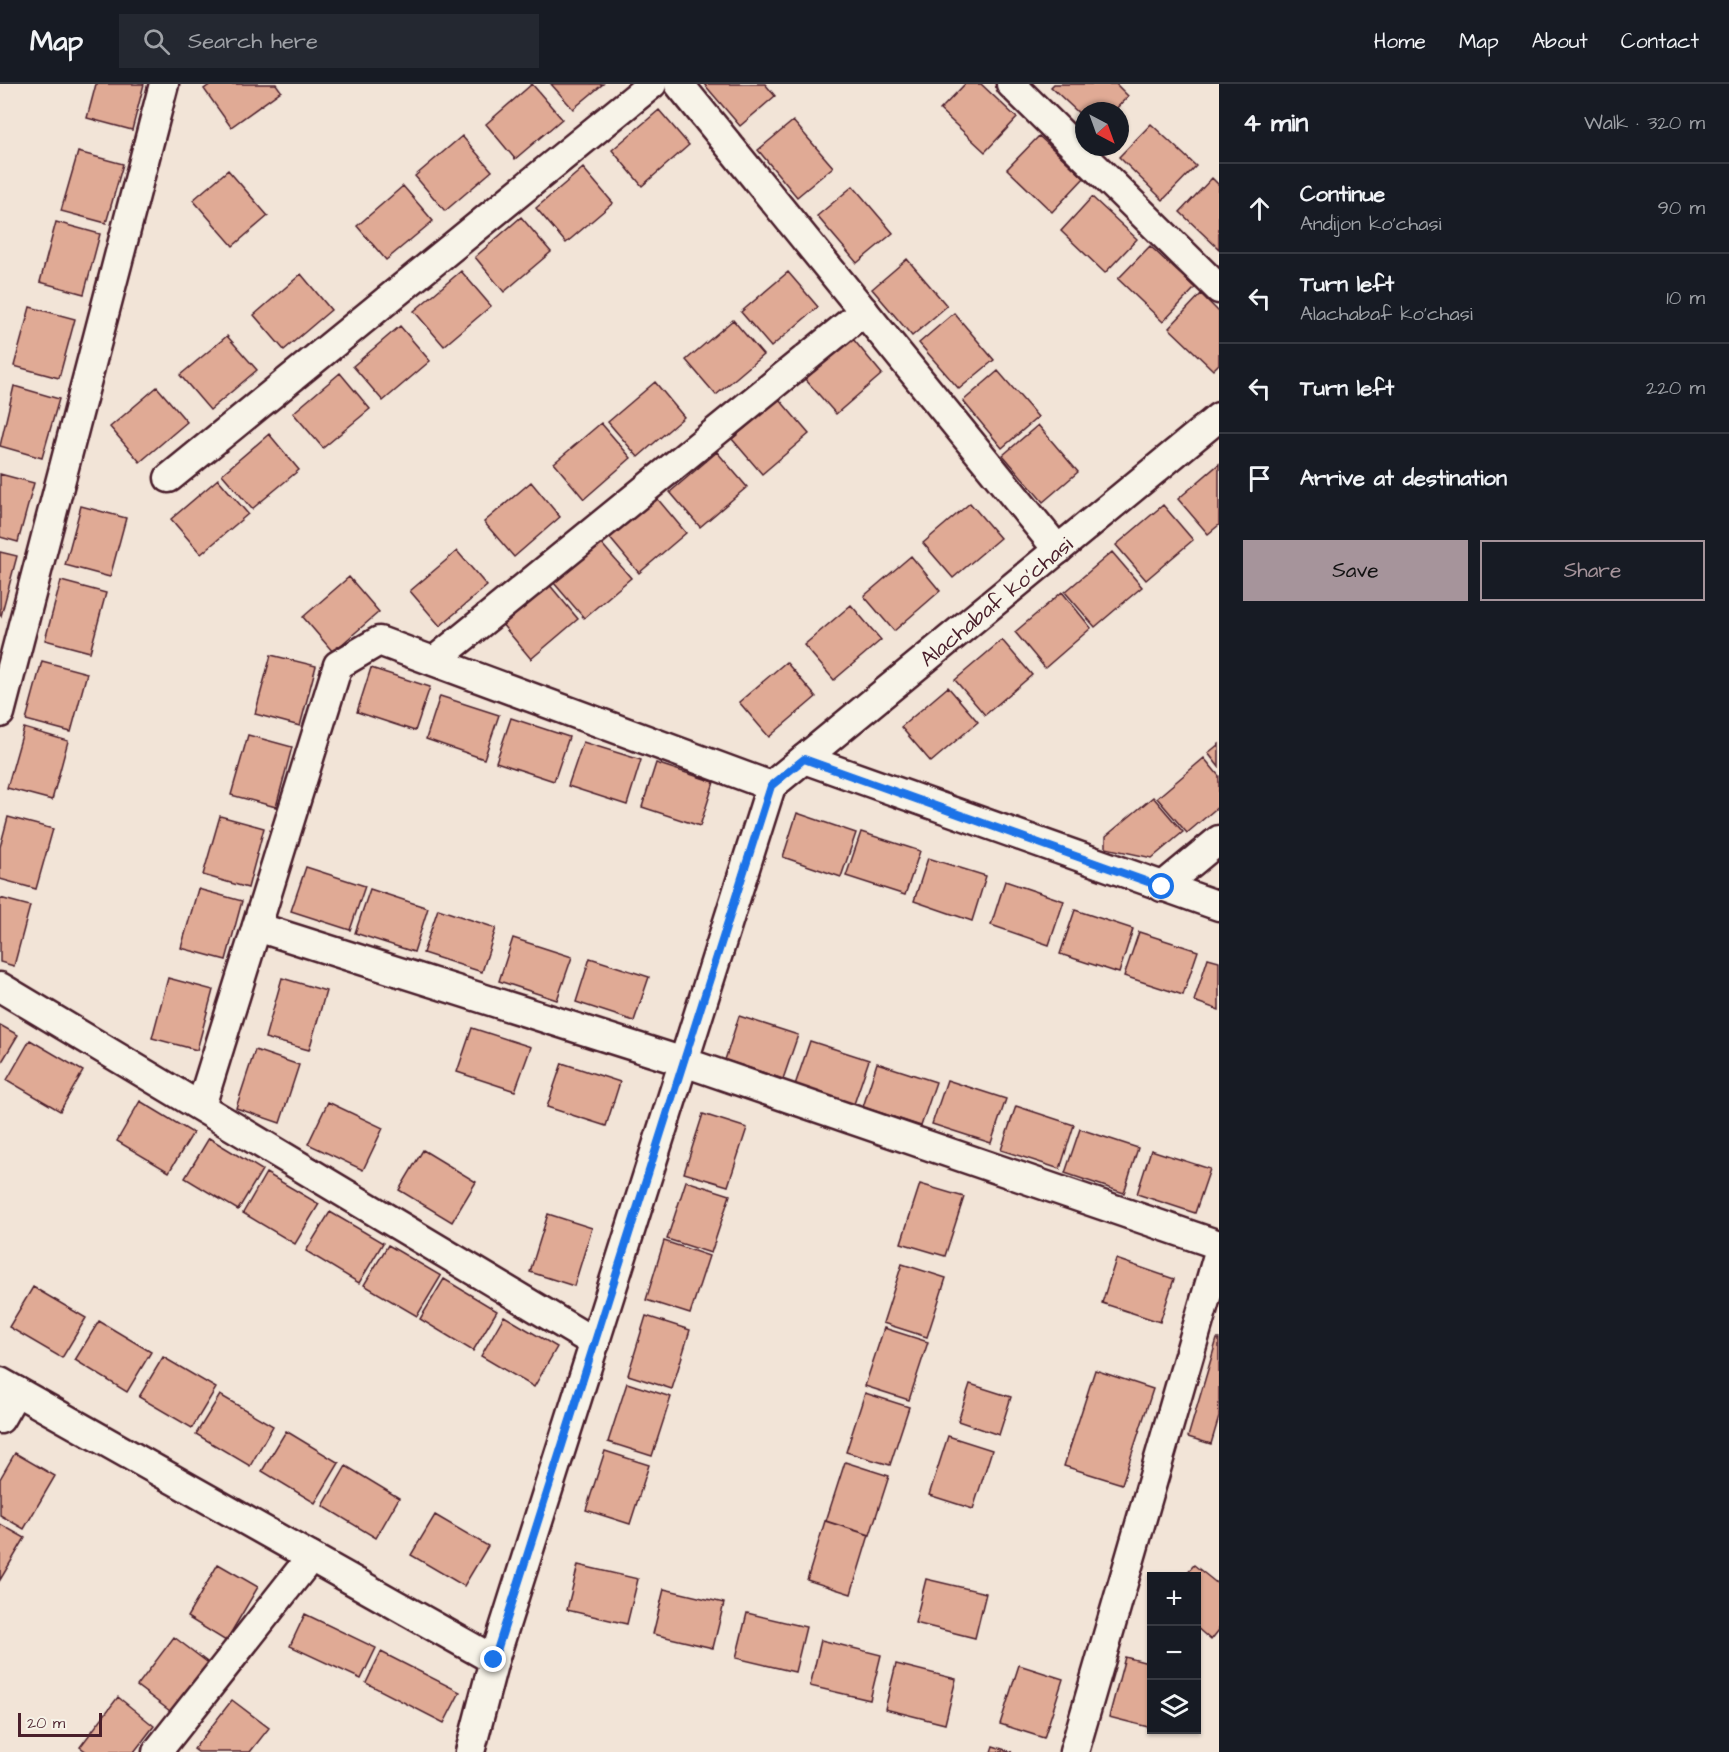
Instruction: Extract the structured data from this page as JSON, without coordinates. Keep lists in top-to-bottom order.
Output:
{
  "streets": {
    "street": ["Alachabaf ko'chasi"]
  },
  "scale_bar": "20 m",
  "north": "bottom right",
  "page": {
    "header": "Map",
    "search": "Search here",
    "nav": [
      "Home",
      "Map",
      "About",
      "Contact"
    ],
    "heading": ["4 min", "Walk · 320 m"],
    "list": [
      ["Continue", "Andijon ko'chasi", "90 m"],
      ["Turn left", "Alachabaf ko'chasi", "10 m"],
      ["Turn left", "220 m"],
      "Arrive at destination"
    ],
    "buttons": ["Save", "Share"],
    "map_buttons": ["+", "−"],
    "scale": "20 m"
  }
}
